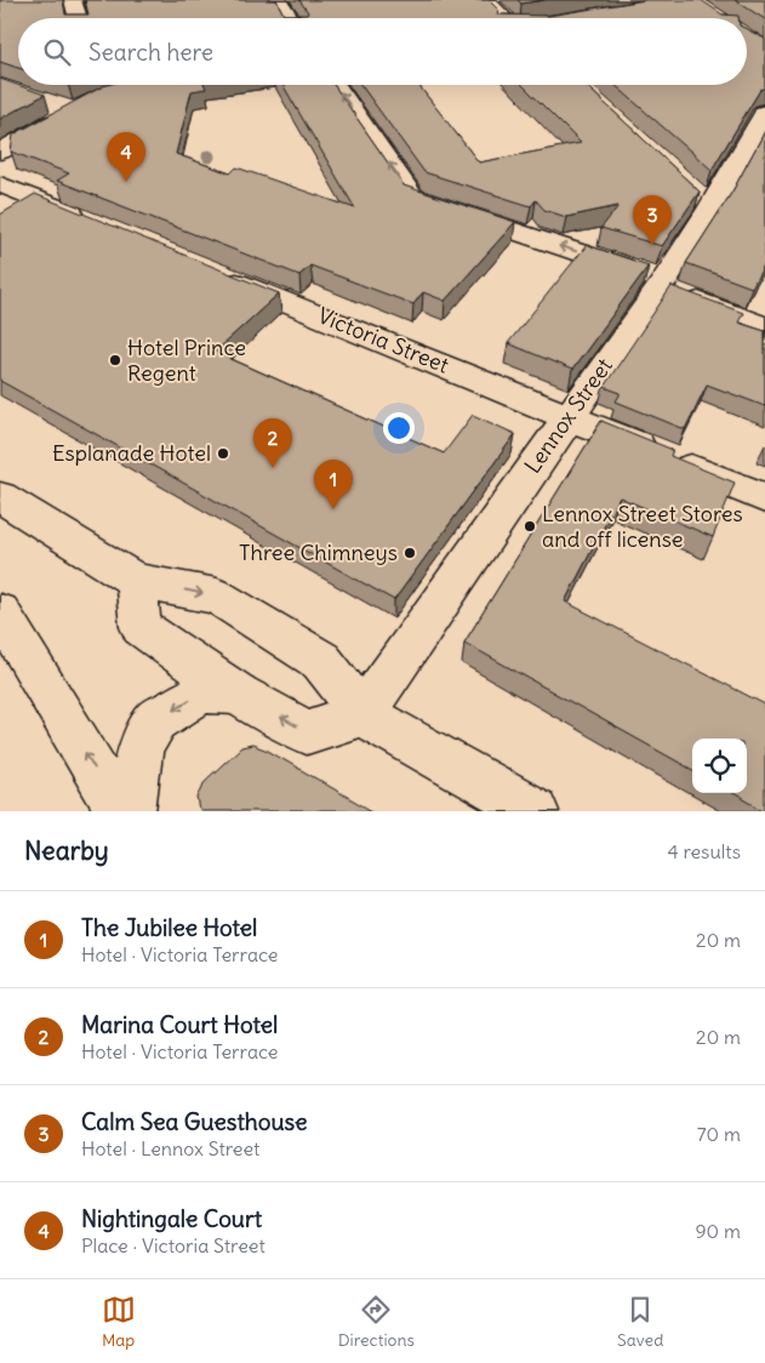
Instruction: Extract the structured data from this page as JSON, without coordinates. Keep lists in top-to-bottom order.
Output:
{
  "streets": {
    "street": ["Victoria Street", "Lennox Street"]
  },
  "crossings": [
    ["Victoria Street", "Lennox Street"]
  ],
  "places": [
    "Hotel Prince Regent",
    "Esplanade Hotel",
    "Lennox Street Stores and off license",
    "Three Chimneys"
  ],
  "page": {
    "search": "Search here",
    "pins": [
      "4",
      "3",
      "2",
      "1"
    ],
    "heading": ["Nearby", "4 results"],
    "list": [
      {
        "mark": "1",
        "name": "The Jubilee Hotel",
        "note": "Hotel · Victoria Terrace",
        "value": "20 m"
      },
      {
        "mark": "2",
        "name": "Marina Court Hotel",
        "note": "Hotel · Victoria Terrace",
        "value": "20 m"
      },
      {
        "mark": "3",
        "name": "Calm Sea Guesthouse",
        "note": "Hotel · Lennox Street",
        "value": "70 m"
      },
      {
        "mark": "4",
        "name": "Nightingale Court",
        "note": "Place · Victoria Street",
        "value": "90 m"
      }
    ],
    "nav": ["Map", "Directions", "Saved"]
  }
}
